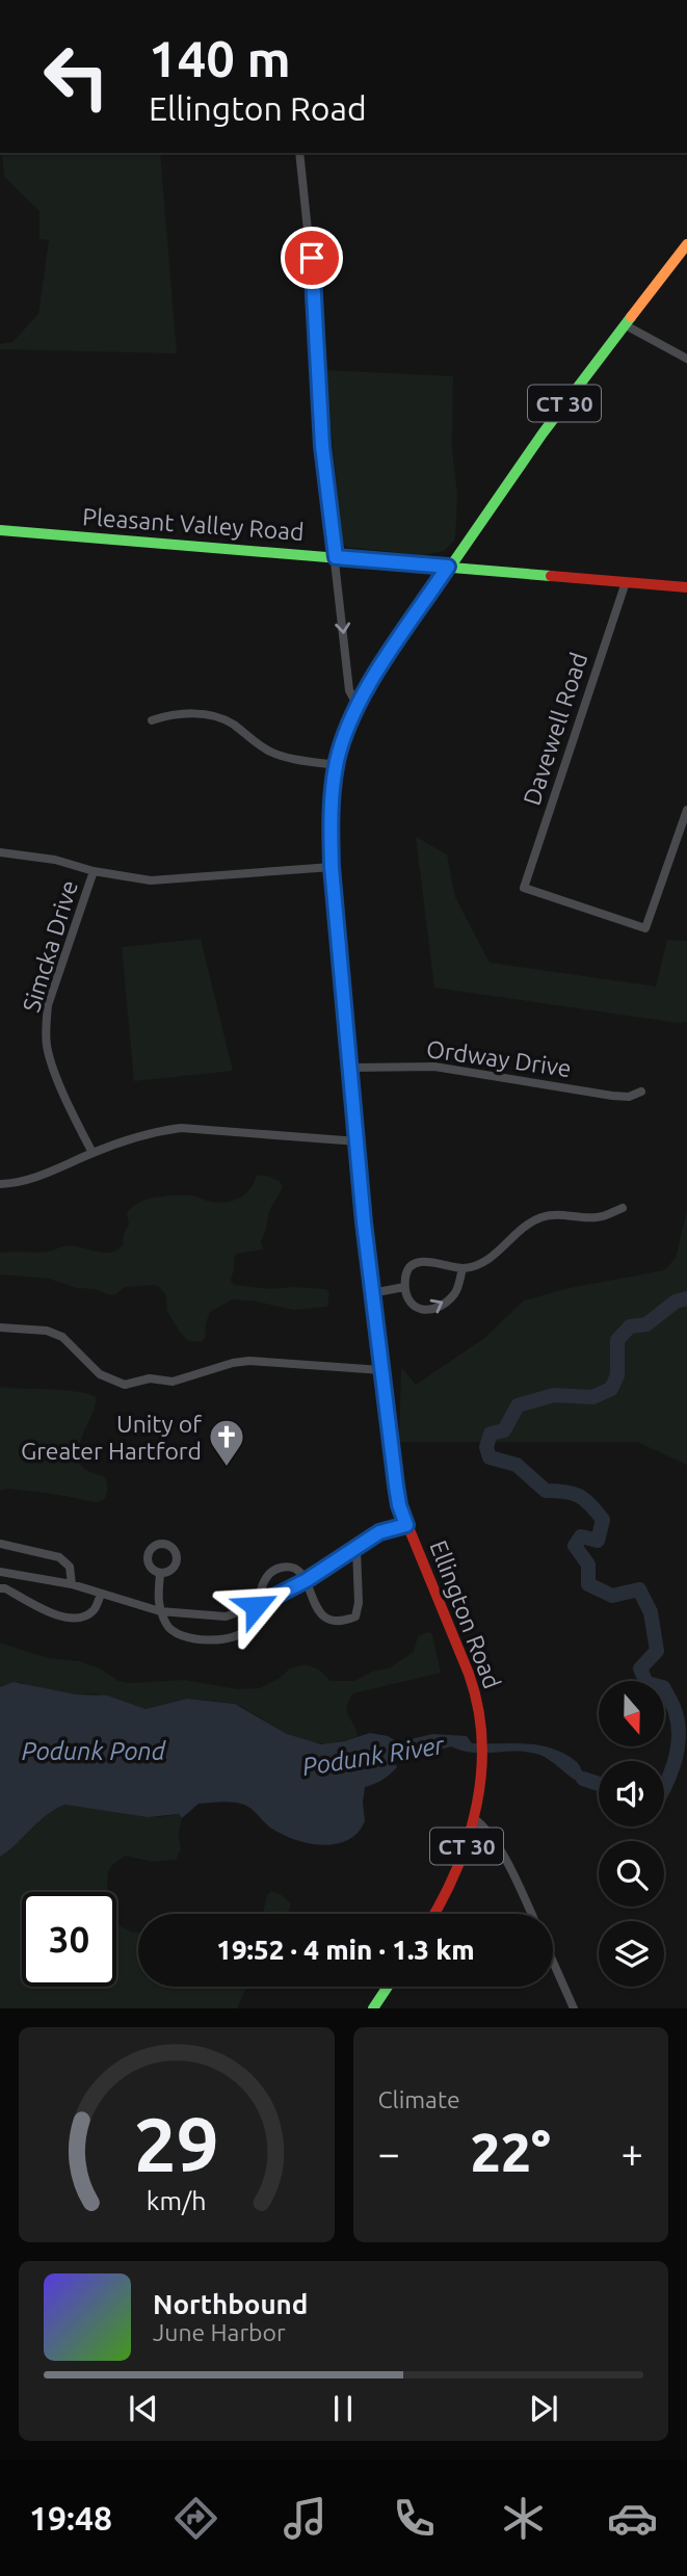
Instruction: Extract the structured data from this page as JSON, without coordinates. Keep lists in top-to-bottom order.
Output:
{
  "streets": {
    "main road": ["CT 30", "Pleasant Valley Road", "Ellington Road"],
    "street": ["Davewell Road", "Simcka Drive", "Ordway Drive"]
  },
  "crossings": [
    ["Pleasant Valley Road", "Davewell Road"],
    ["Pleasant Valley Road", "Ellington Road"],
    ["Ordway Drive", "Ellington Road"]
  ],
  "water": ["Podunk Pond", "Podunk River"],
  "places": {
    "church": ["Unity of Greater Hartford"]
  },
  "north": "bottom",
  "page": {
    "turn": ["140 m", "Ellington Road"],
    "limit": "30",
    "trip": "19:52 · 4 min · 1.3 km",
    "tile": "Climate",
    "heat": ["−", "22°", "+"],
    "song": ["Northbound", "June Harbor"],
    "tabs": "19:48",
    "gauge": ["29", "km/h"]
  }
}
